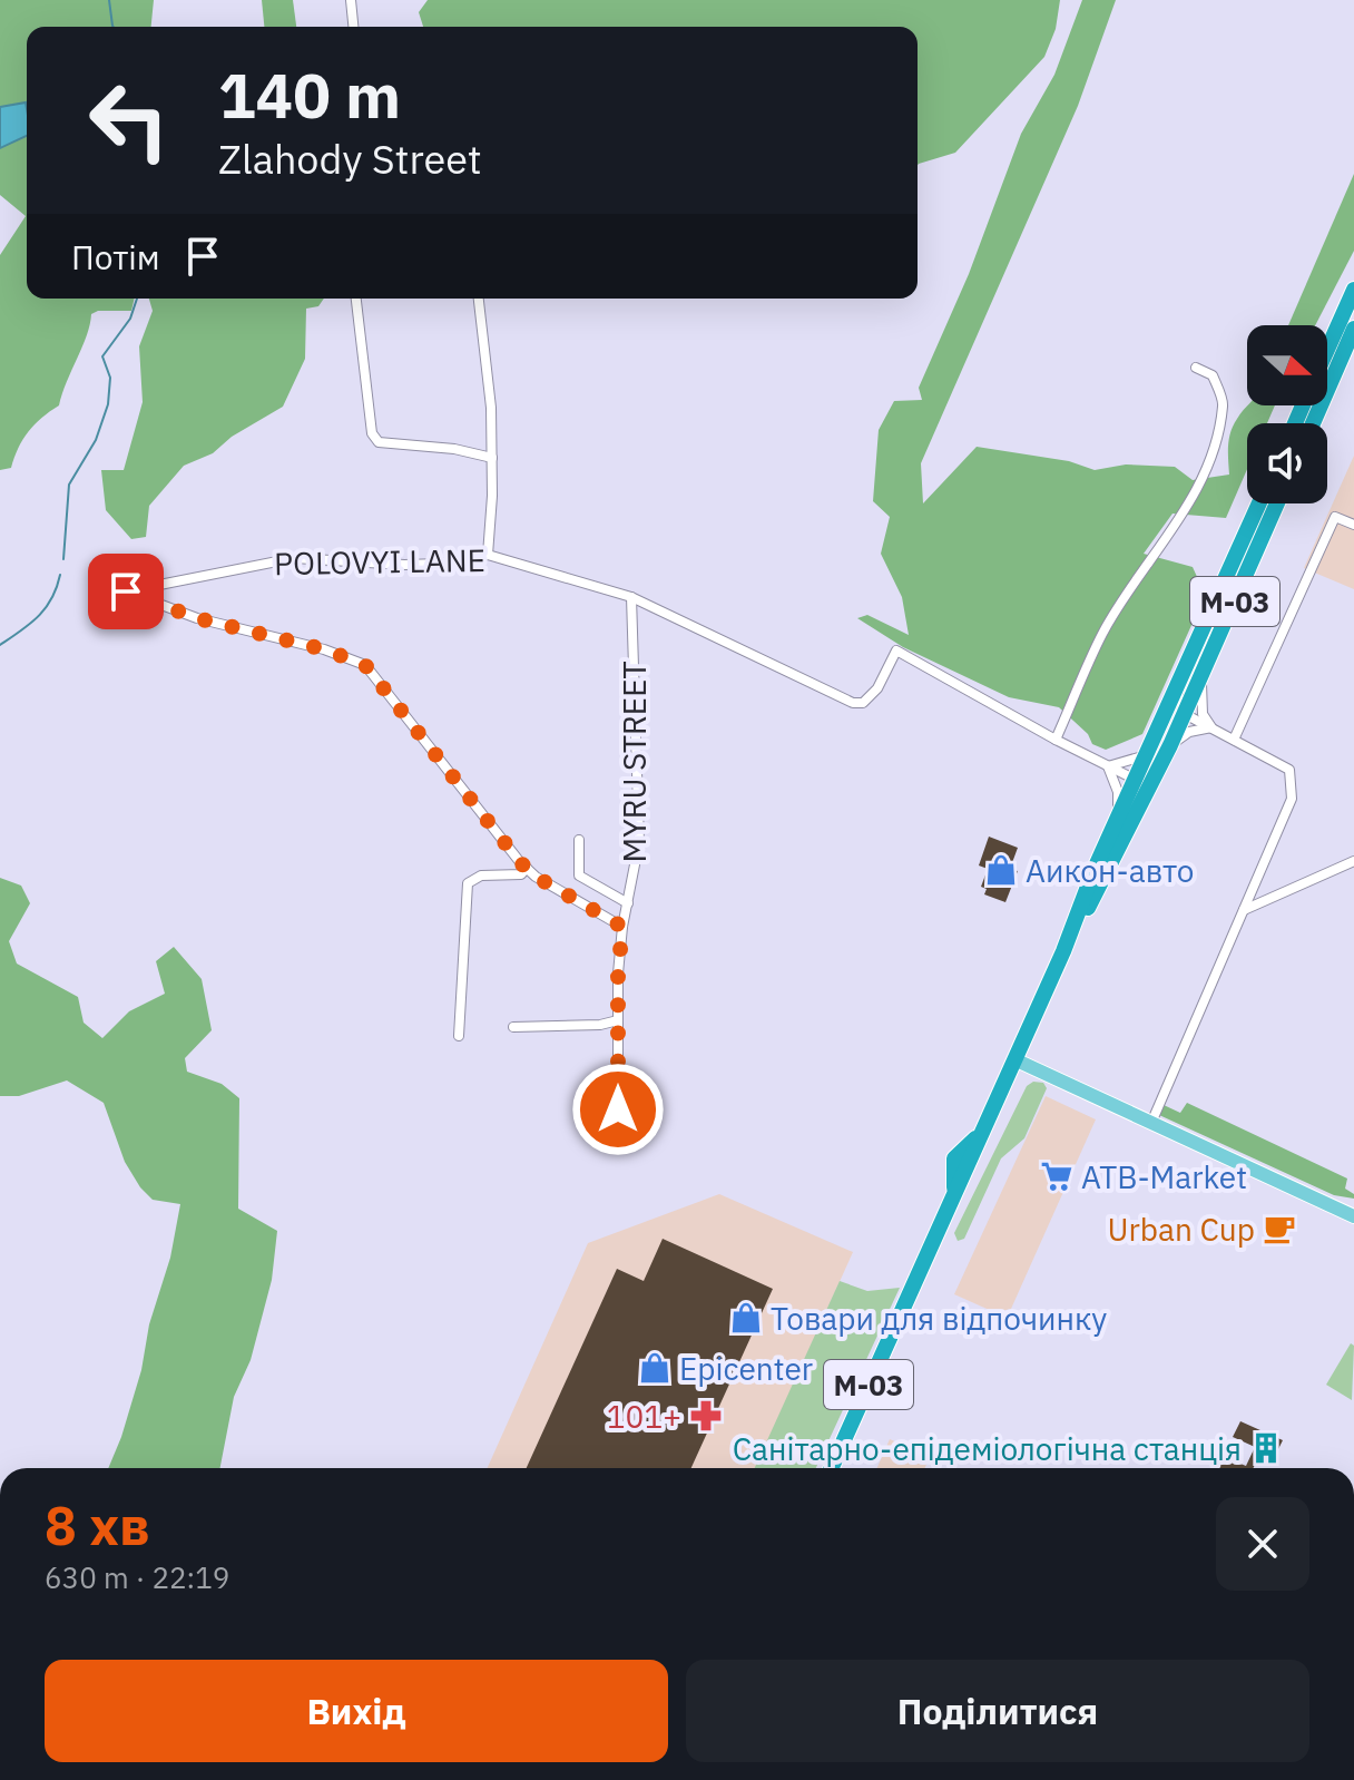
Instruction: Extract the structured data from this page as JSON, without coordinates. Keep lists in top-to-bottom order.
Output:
{
  "streets": {
    "highway": ["М-03"],
    "street": ["POLOVYI LANE", "MYRU STREET"]
  },
  "crossings": [
    ["POLOVYI LANE", "MYRU STREET"]
  ],
  "places": {
    "shop": ["Аикон-авто", "Товари для відпочинку", "Epicenter"],
    "supermarket": ["ATB-Market"],
    "cafe": ["Urban Cup"],
    "pharmacy": ["101+"],
    "building": ["Санітарно-епідеміологічна станція"]
  },
  "north": "right",
  "page": {
    "turn": ["140 m", "Zlahody Street"],
    "then": "Потім",
    "heading": ["8 хв", "630 m · 22:19"],
    "buttons": ["Вихід", "Поділитися"]
  }
}
